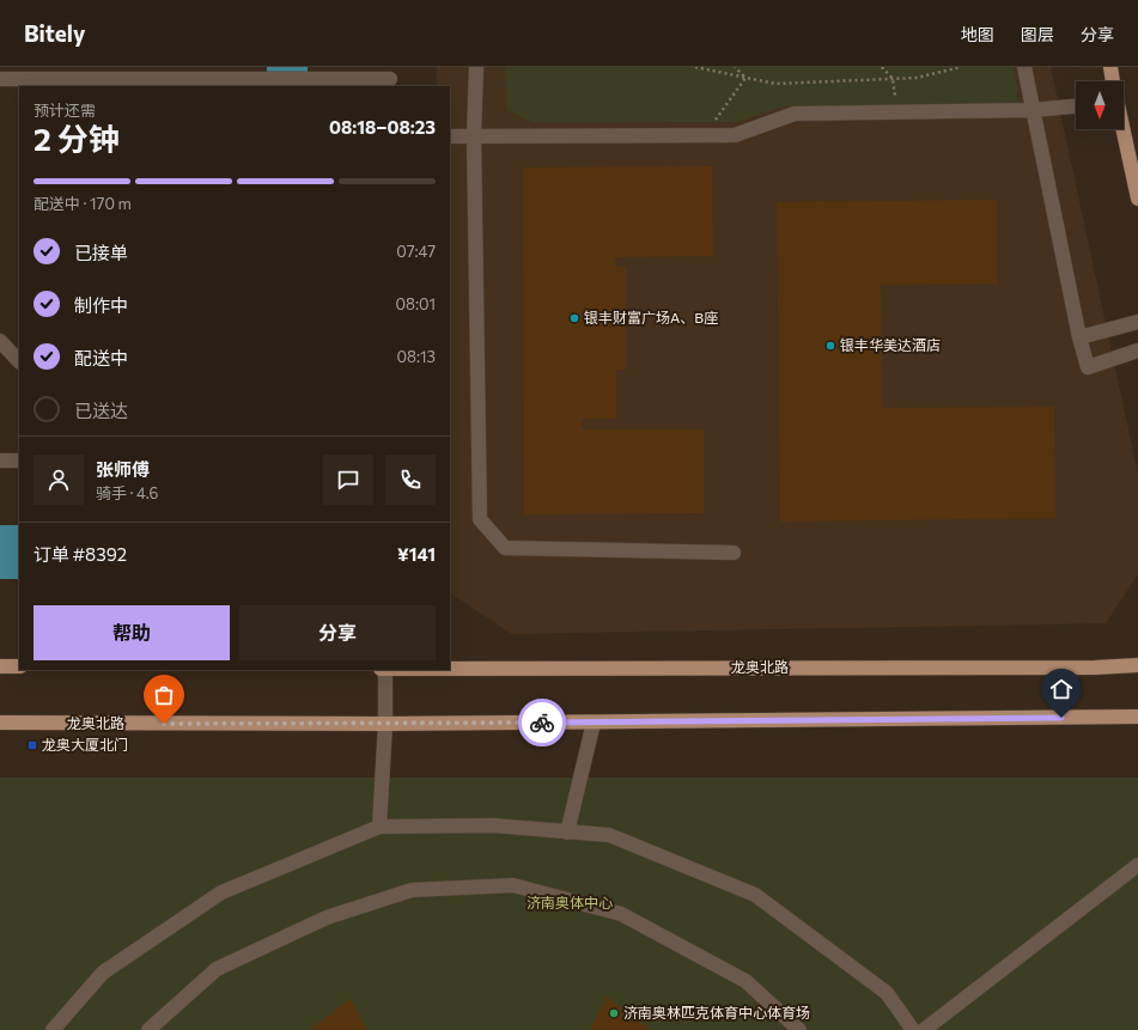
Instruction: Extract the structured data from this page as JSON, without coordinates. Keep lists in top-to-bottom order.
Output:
{
  "streets": {
    "main road": ["龙奥北路"]
  },
  "parks": ["济南奥体中心"],
  "places": {
    "other": ["银丰财富广场A、B座", "银丰华美达酒店", "济南奥林匹克体育中心体育场"],
    "transit": ["龙奥大厦北门"]
  },
  "north": "bottom",
  "page": {
    "header": "Bitely",
    "nav": ["地图", "图层", "分享"],
    "heading": ["2 分钟", "预计还需", "08:18–08:23"],
    "panel": [
      "张师傅",
      "骑手 · 4.6",
      "订单 #8392",
      "¥141"
    ],
    "bar": "配送中 · 170 m",
    "list": [
      ["已接单", "07:47"],
      ["制作中", "08:01"],
      ["配送中", "08:13"],
      "已送达"
    ],
    "buttons": ["帮助", "分享"]
  }
}
